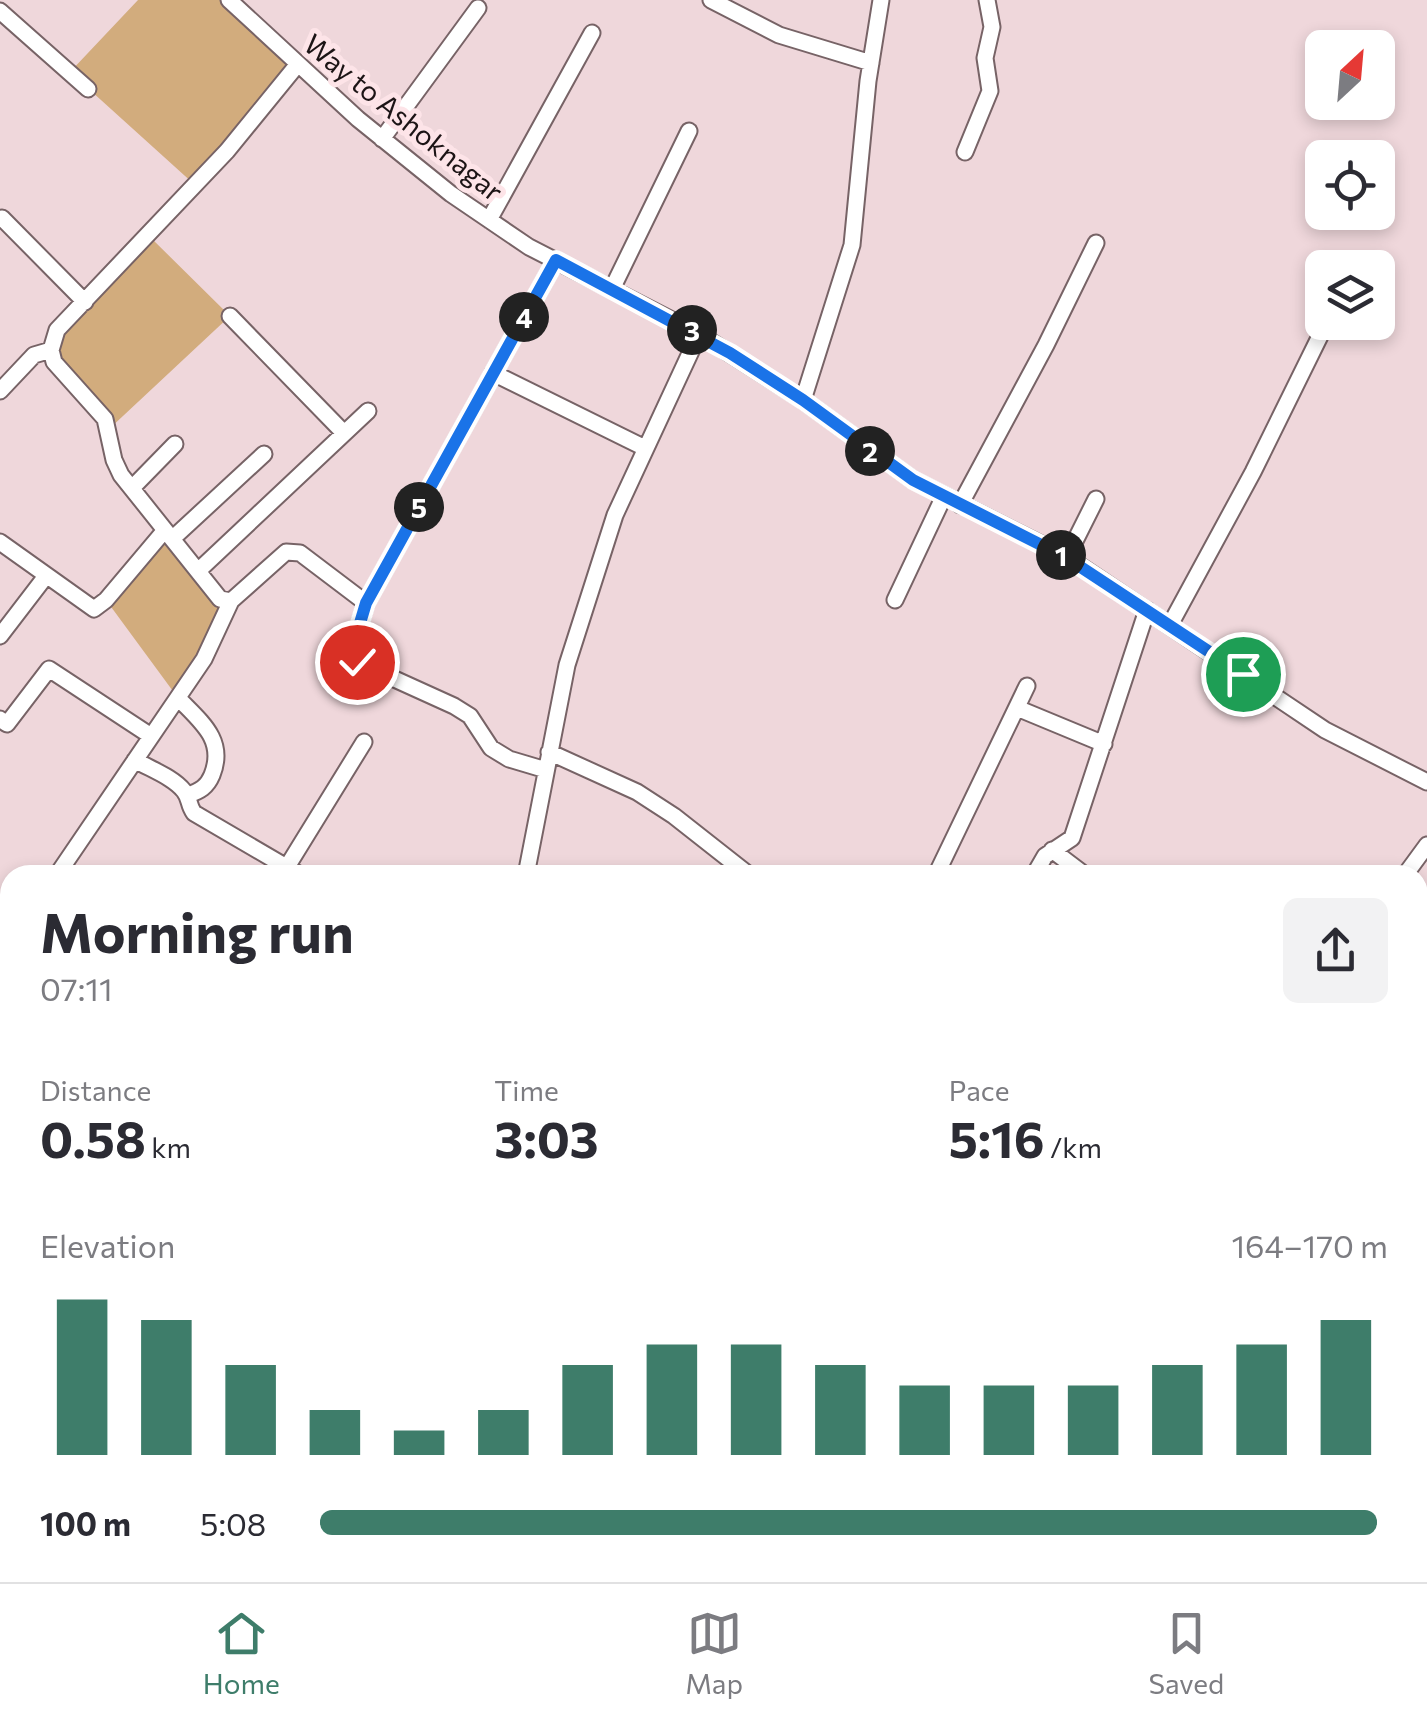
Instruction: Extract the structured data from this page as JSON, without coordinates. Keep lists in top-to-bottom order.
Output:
{
  "streets": {
    "street": ["Way to Ashoknagar"]
  },
  "north": "top right",
  "page": {
    "pins": [
      "4",
      "3",
      "2",
      "5",
      "1"
    ],
    "heading": ["Morning run", "07:11"],
    "stats": [
      ["Distance", "0.58 km"],
      ["Time", "3:03"],
      ["Pace", "5:16 /km"]
    ],
    "chart": ["Elevation", "164–170 m"],
    "list": [
      {
        "name": "100 m",
        "note": "5:08"
      }
    ],
    "tabs": ["Home", "Map", "Saved"]
  }
}
